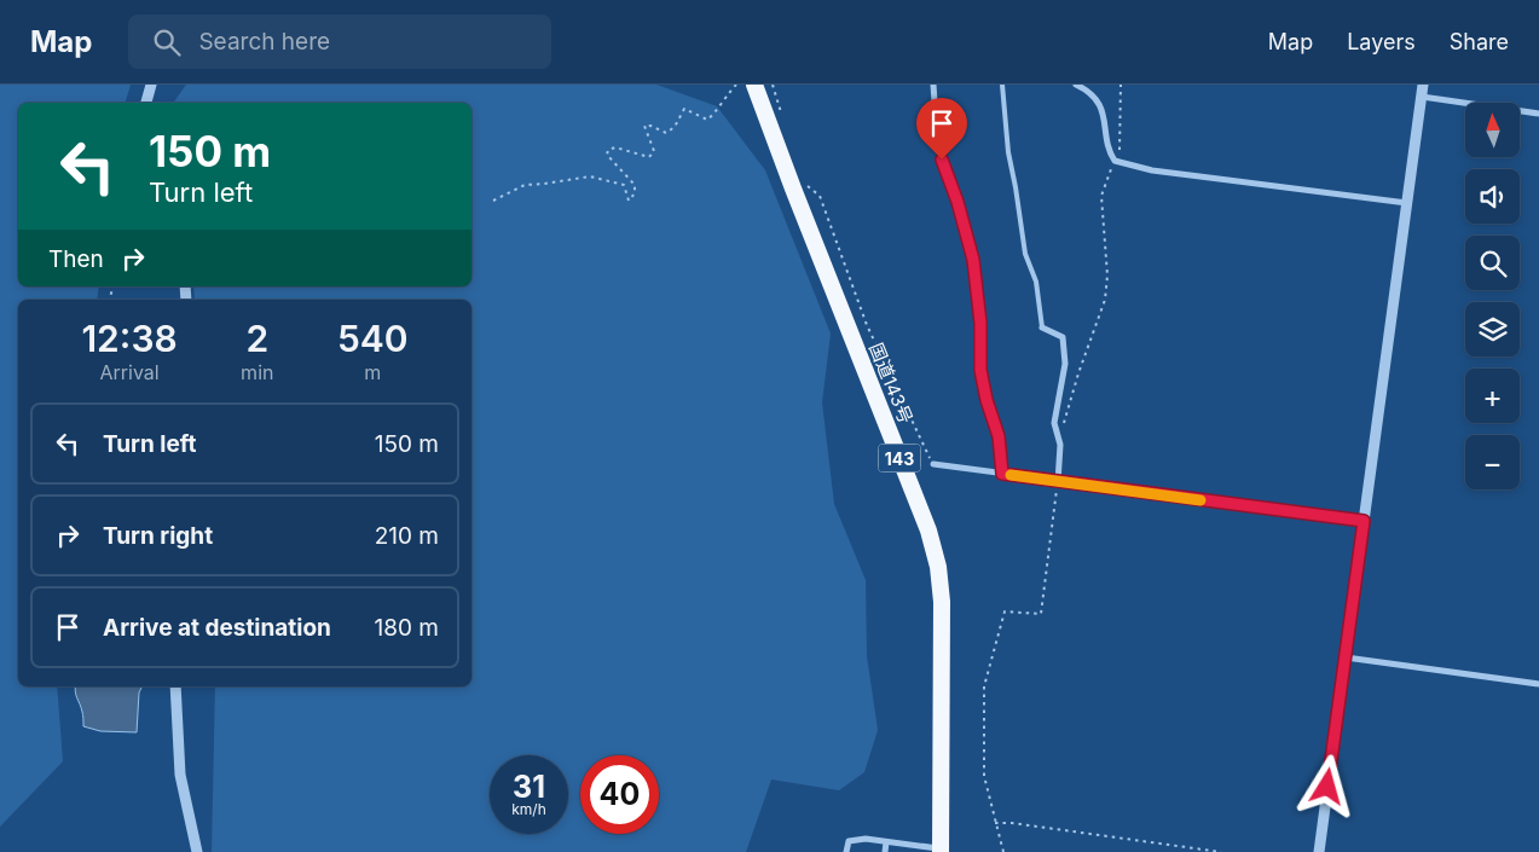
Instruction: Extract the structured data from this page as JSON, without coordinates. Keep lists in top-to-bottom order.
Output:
{
  "streets": {
    "highway": ["国道143号", "143"]
  },
  "north": "top",
  "page": {
    "header": "Map",
    "search": "Search here",
    "nav": ["Map", "Layers", "Share"],
    "map_buttons": ["+", "−"],
    "turn": ["150 m", "Turn left"],
    "then": "Then",
    "eta": [
      "12:38",
      "Arrival",
      "2",
      "min",
      "540",
      "m"
    ],
    "list": [
      {
        "name": "Turn left",
        "value": "150 m"
      },
      {
        "name": "Turn right",
        "value": "210 m"
      },
      {
        "name": "Arrive at destination",
        "value": "180 m"
      }
    ],
    "speed": "31 km/h",
    "limit": "40"
  }
}
